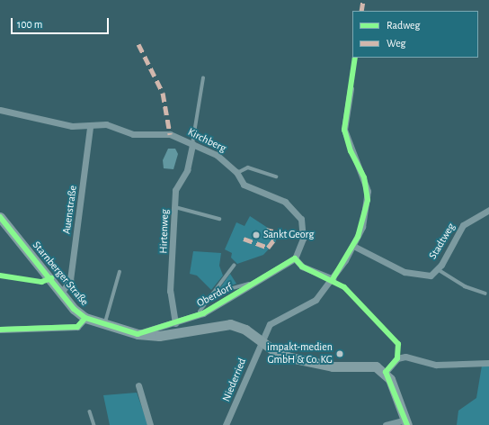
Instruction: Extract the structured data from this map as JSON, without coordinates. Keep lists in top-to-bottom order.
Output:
{
  "streets": {
    "main road": ["Starnberger Straße"],
    "street": [
      "Kirchberg",
      "Auenstraße",
      "Hirtenweg",
      "Stadtweg",
      "Oberdorf",
      "Niederried"
    ]
  },
  "crossings": [
    ["Kirchberg", "Auenstraße"],
    ["Kirchberg", "Hirtenweg"],
    ["Kirchberg", "Oberdorf"],
    ["Auenstraße", "Starnberger Straße"],
    ["Hirtenweg", "Oberdorf"],
    ["Stadtweg", "Niederried"],
    ["Starnberger Straße", "Oberdorf"],
    ["Starnberger Straße", "Niederried"]
  ],
  "places": ["Sankt Georg", "impakt-medien GmbH & Co. KG"],
  "legend": ["Radweg", "Weg"],
  "scale_bar": "100 m"
}
